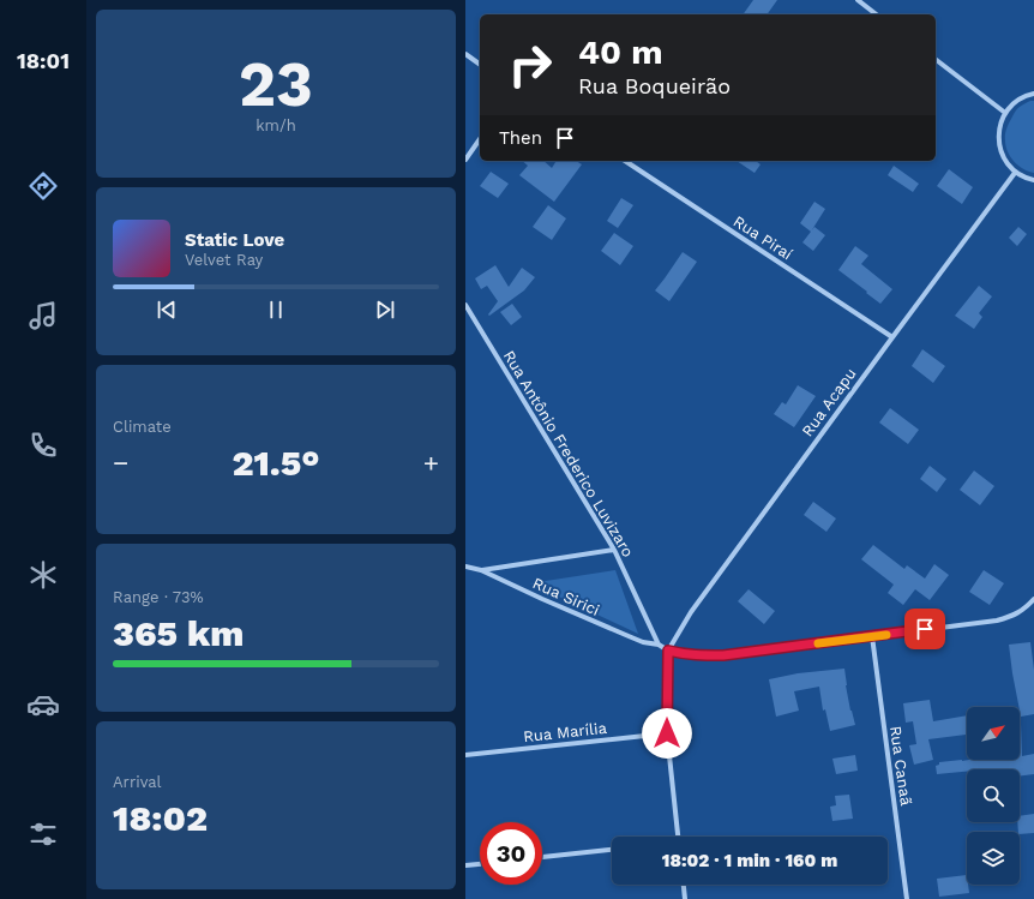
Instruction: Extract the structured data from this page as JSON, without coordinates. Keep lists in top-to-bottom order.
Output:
{
  "streets": {
    "street": [
      "Rua Piraí",
      "Rua Acapu",
      "Rua Antônio Frederico Luvizaro",
      "Rua Sirici",
      "Rua Marília",
      "Rua Canaã"
    ]
  },
  "crossings": [
    ["Rua Piraí", "Rua Acapu"],
    ["Rua Antônio Frederico Luvizaro", "Rua Sirici"]
  ],
  "north": "top right",
  "page": {
    "tabs": "18:01",
    "tile": [
      ["23", "km/h"],
      "Climate",
      ["Range · 73%", "365 km"],
      ["Arrival", "18:02"]
    ],
    "turn": ["40 m", "Rua Boqueirão"],
    "then": "Then",
    "song": ["Static Love", "Velvet Ray"],
    "heat": ["−", "21.5°", "+"],
    "limit": "30",
    "trip": "18:02 · 1 min · 160 m"
  }
}
